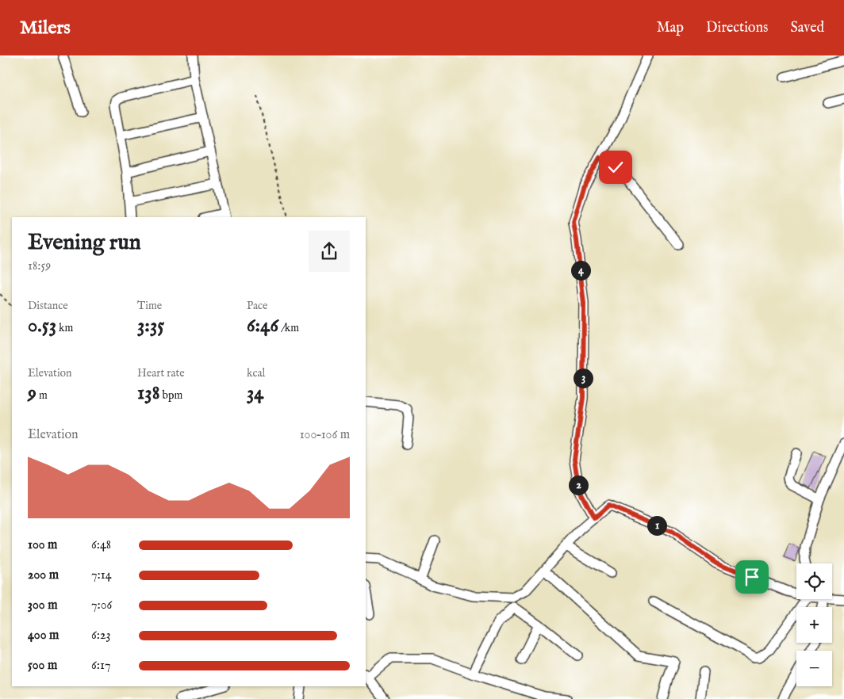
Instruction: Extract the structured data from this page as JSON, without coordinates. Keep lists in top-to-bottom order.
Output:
{
  "page": {
    "header": "Milers",
    "nav": ["Map", "Directions", "Saved"],
    "heading": ["Evening run", "18:59"],
    "pins": [
      "4",
      "3",
      "2",
      "1"
    ],
    "stats": [
      ["Distance", "0.53 km"],
      ["Time", "3:35"],
      ["Pace", "6:46 /km"],
      ["Elevation", "9 m"],
      ["Heart rate", "138 bpm"],
      ["kcal", "34"]
    ],
    "chart": ["Elevation", "100–106 m"],
    "list": [
      {
        "name": "100 m",
        "note": "6:48"
      },
      {
        "name": "200 m",
        "note": "7:14"
      },
      {
        "name": "300 m",
        "note": "7:06"
      },
      {
        "name": "400 m",
        "note": "6:23"
      },
      {
        "name": "500 m",
        "note": "6:17"
      }
    ],
    "map_buttons": ["+", "−"]
  }
}
